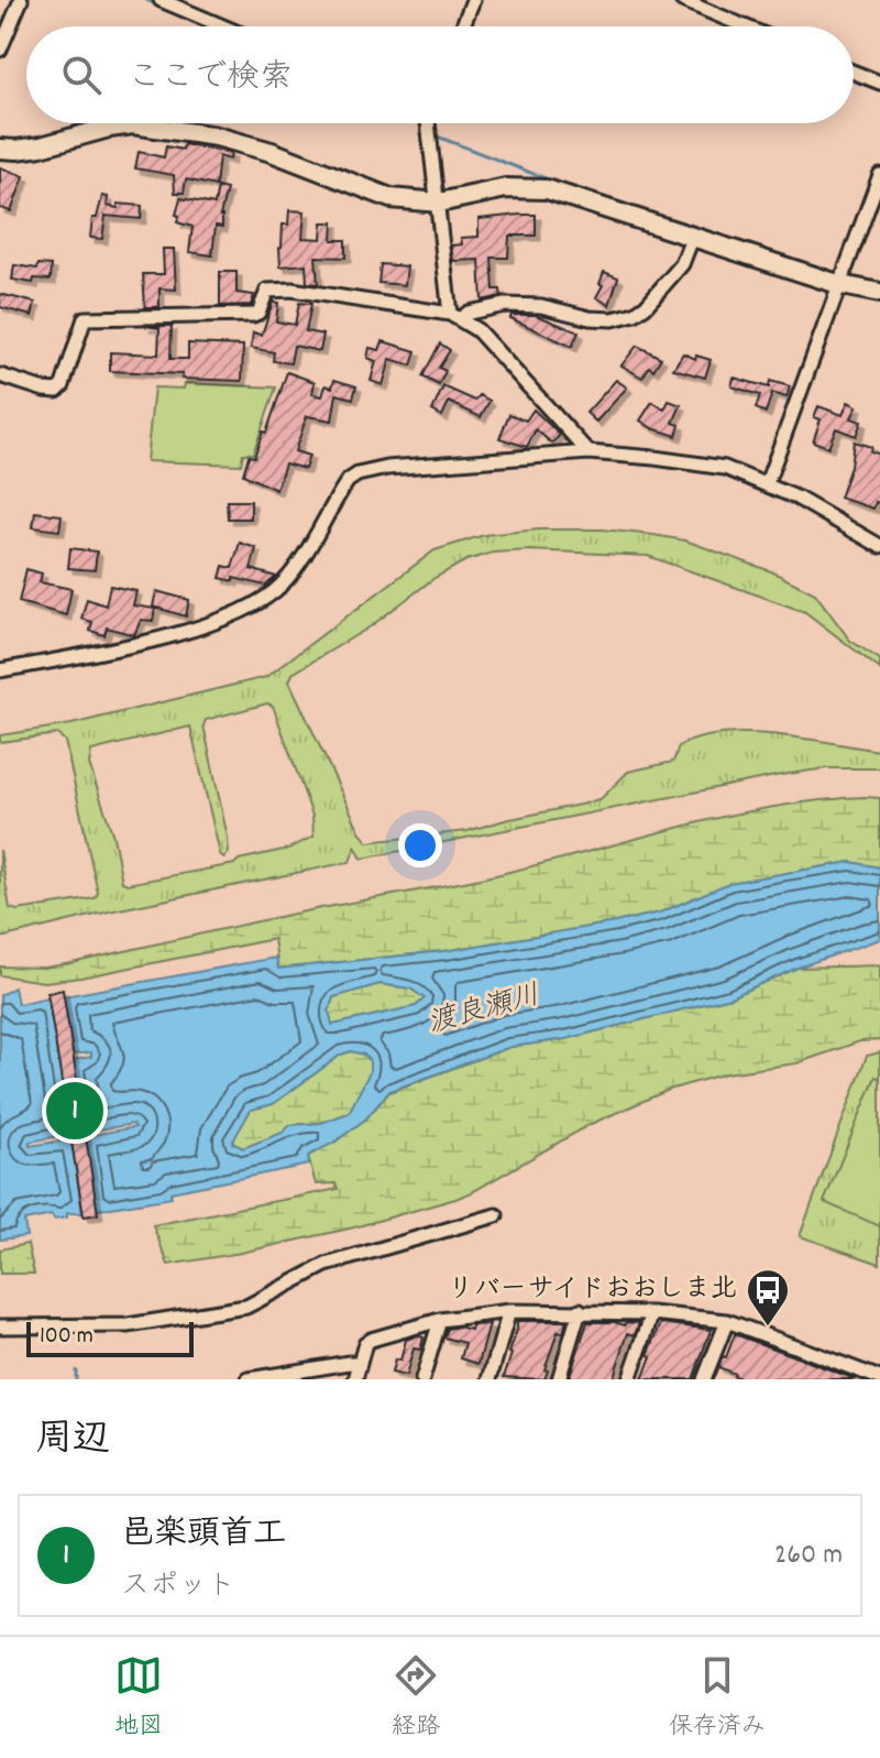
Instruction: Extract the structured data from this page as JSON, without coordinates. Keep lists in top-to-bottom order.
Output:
{
  "water": ["渡良瀬川"],
  "places": {
    "bus stop": ["リバーサイドおおしま北"]
  },
  "scale_bar": "100 m",
  "page": {
    "search": "ここで検索",
    "pins": "1",
    "scale": "100 m",
    "heading": "周辺",
    "list": [
      {
        "mark": "1",
        "name": "邑楽頭首工",
        "note": "スポット",
        "value": "260 m"
      }
    ],
    "nav": ["地図", "経路", "保存済み"]
  }
}
